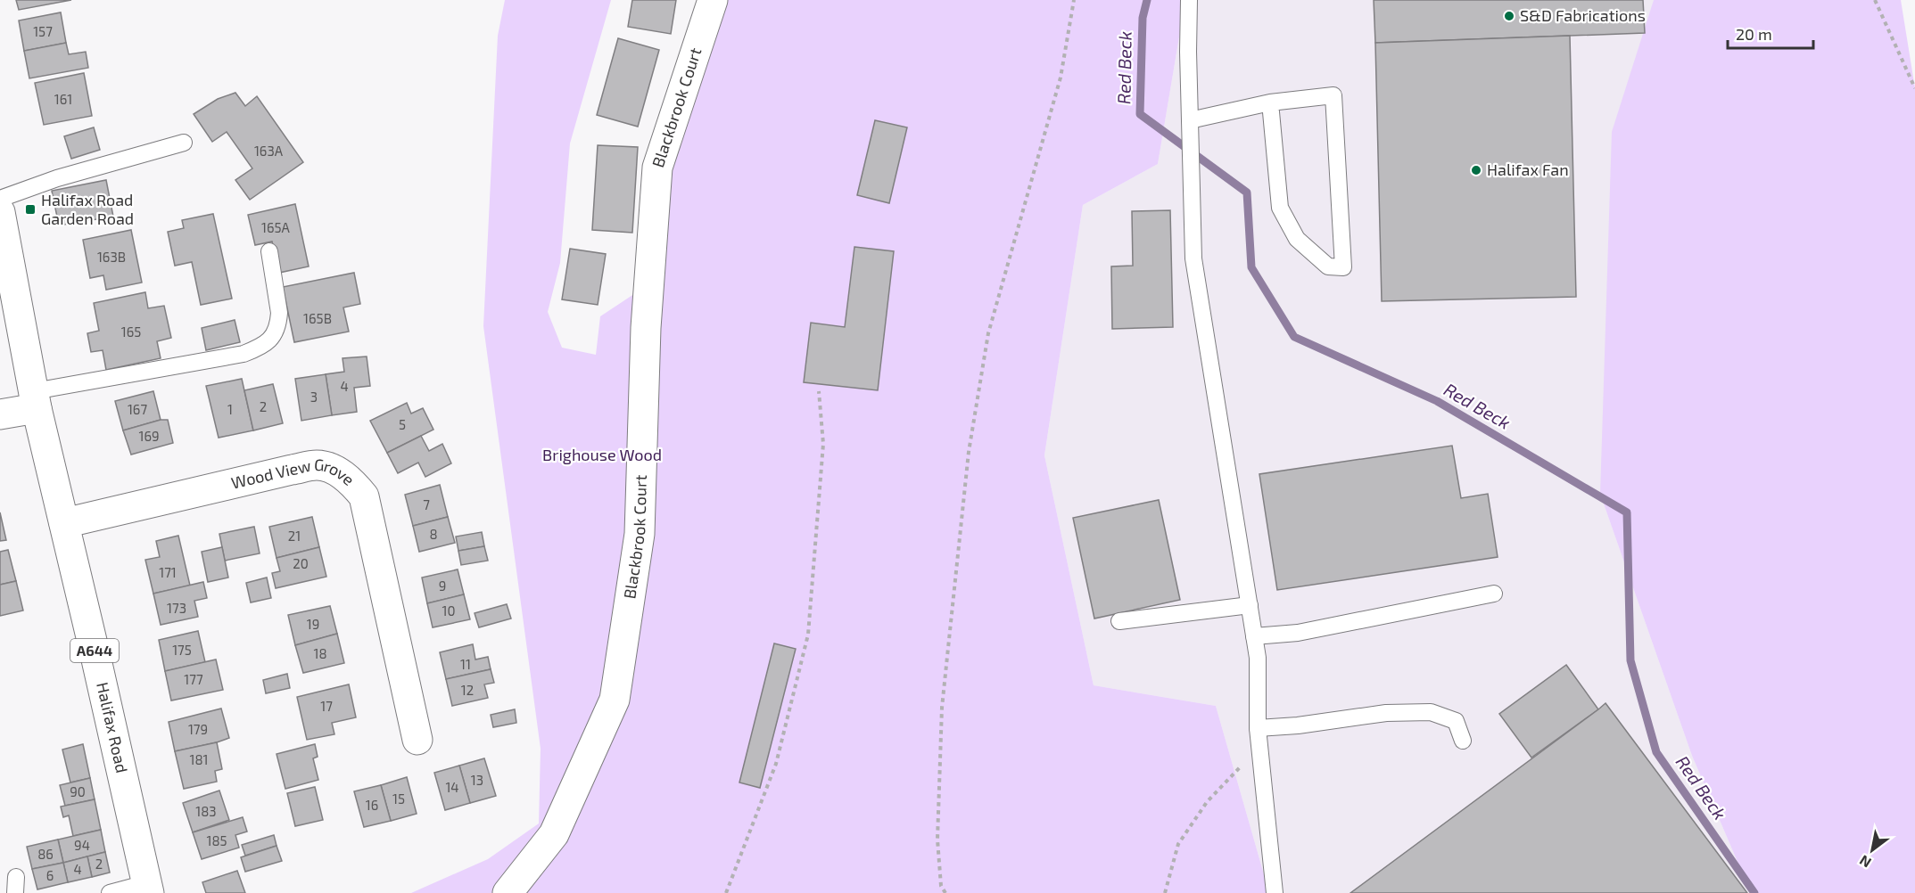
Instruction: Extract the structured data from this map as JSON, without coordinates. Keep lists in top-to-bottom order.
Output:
{
  "streets": {
    "street": [
      "Blackbrook Court",
      "Wood View Grove",
      "A644",
      "Halifax Road"
    ]
  },
  "crossings": [
    ["Wood View Grove", "Halifax Road"],
    ["A644", "Halifax Road"]
  ],
  "water": ["Red Beck"],
  "parks": ["Brighouse Wood"],
  "places": {
    "other": ["S&D Fabrications", "Halifax Fan"],
    "transit": ["Halifax Road Garden Road"]
  },
  "house_numbers": [
    "157",
    "161",
    "163A",
    "165A",
    "163B",
    "165B",
    "165",
    "4",
    "3",
    "2",
    "167",
    "1",
    "5",
    "169",
    "7",
    "8",
    "21",
    "20",
    "171",
    "9",
    "173",
    "10",
    "19",
    "175",
    "18",
    "11",
    "177",
    "12",
    "17",
    "179",
    "181",
    "13",
    "14",
    "90",
    "15",
    "16",
    "183",
    "185",
    "94",
    "86",
    "2",
    "4",
    "6"
  ],
  "scale_bar": "20 m",
  "north": "bottom left"
}
